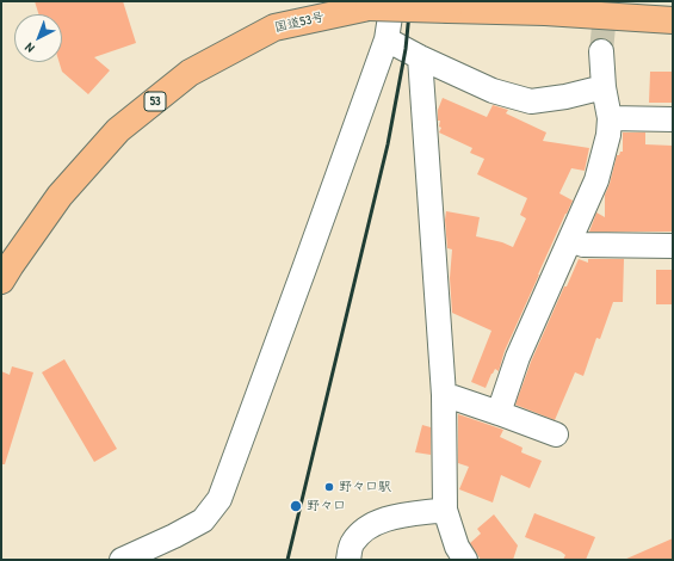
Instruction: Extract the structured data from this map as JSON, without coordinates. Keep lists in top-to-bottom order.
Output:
{
  "streets": {
    "highway": ["国道53号", "53"]
  },
  "places": ["野々口駅", "野々口"],
  "north": "bottom left"
}
